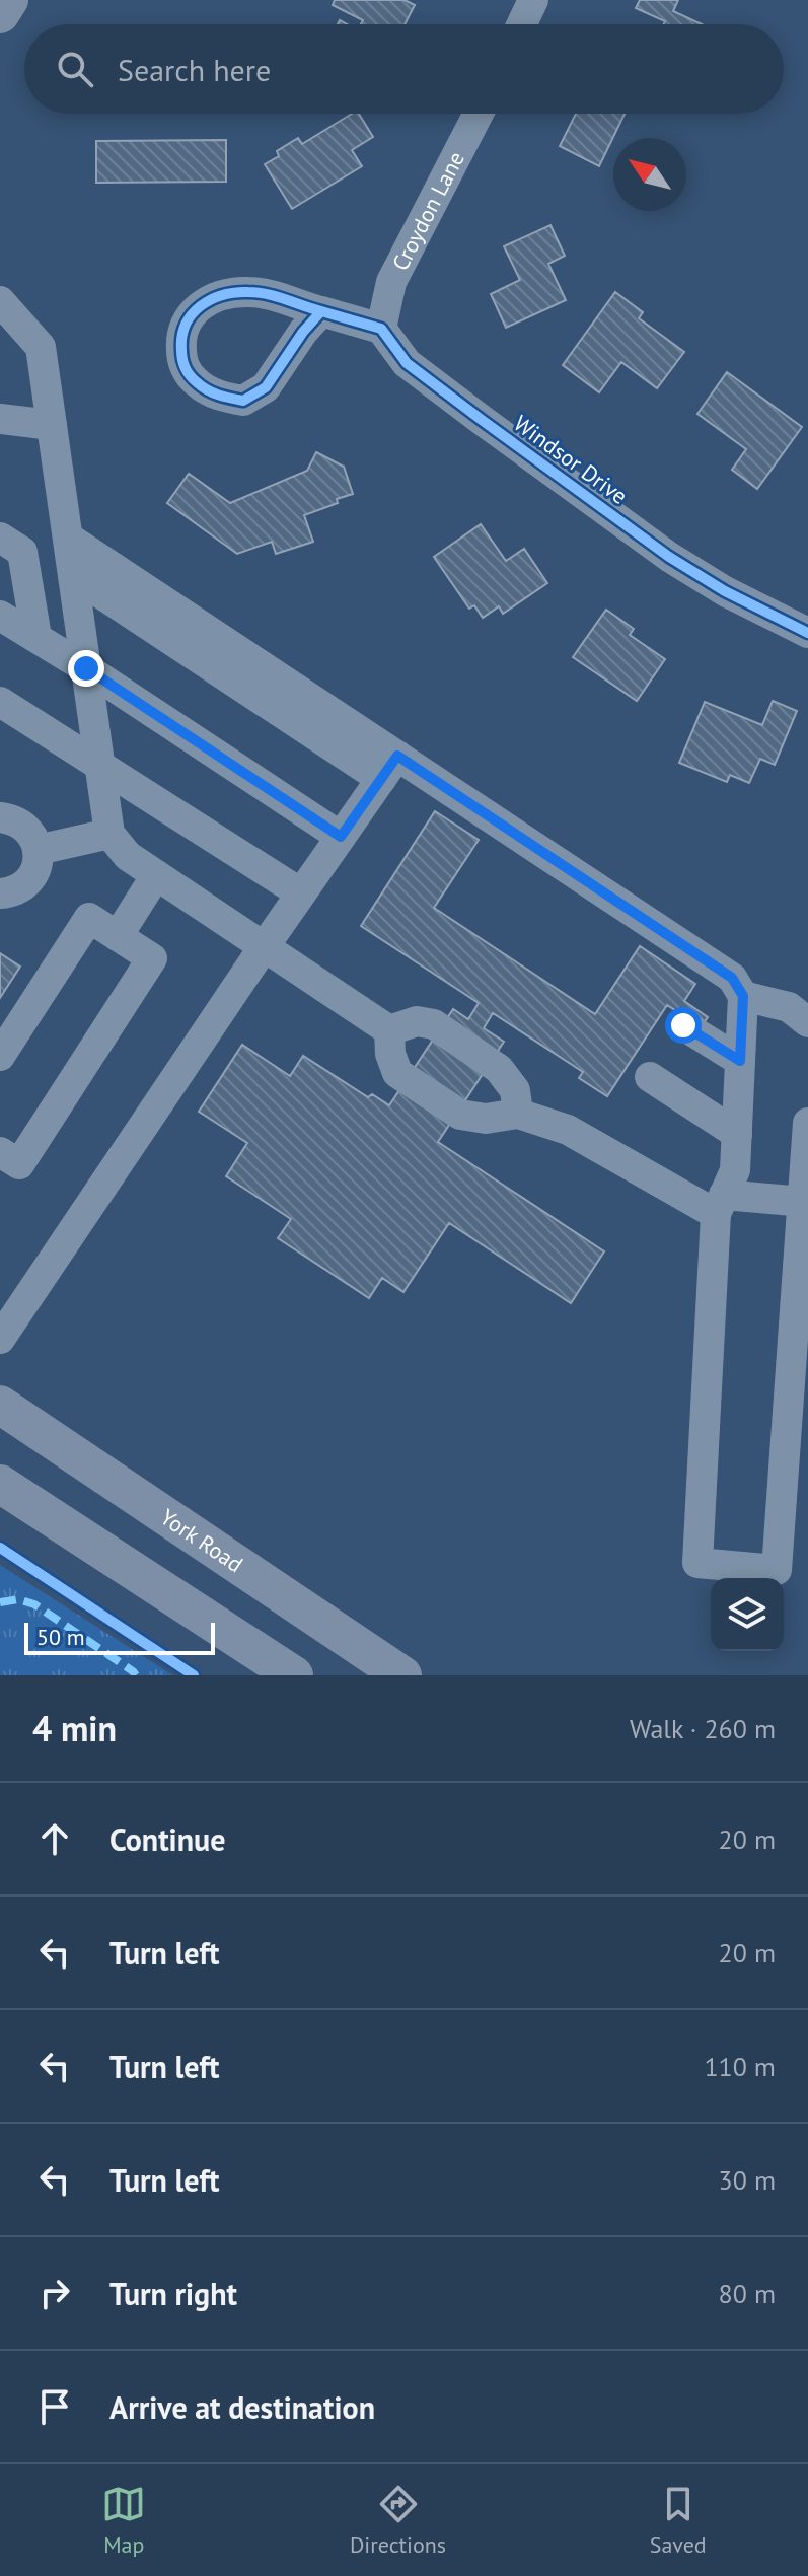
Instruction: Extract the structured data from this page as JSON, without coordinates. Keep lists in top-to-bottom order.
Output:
{
  "streets": {
    "main road": ["York Road"],
    "street": ["Croydon Lane", "Windsor Drive"]
  },
  "crossings": [
    ["Croydon Lane", "Windsor Drive"]
  ],
  "scale_bar": "50 m",
  "north": "top left",
  "page": {
    "search": "Search here",
    "scale": "50 m",
    "heading": ["4 min", "Walk · 260 m"],
    "list": [
      ["Continue", "20 m"],
      ["Turn left", "20 m"],
      ["Turn left", "110 m"],
      ["Turn left", "30 m"],
      ["Turn right", "80 m"],
      "Arrive at destination"
    ],
    "nav": ["Map", "Directions", "Saved"]
  }
}
